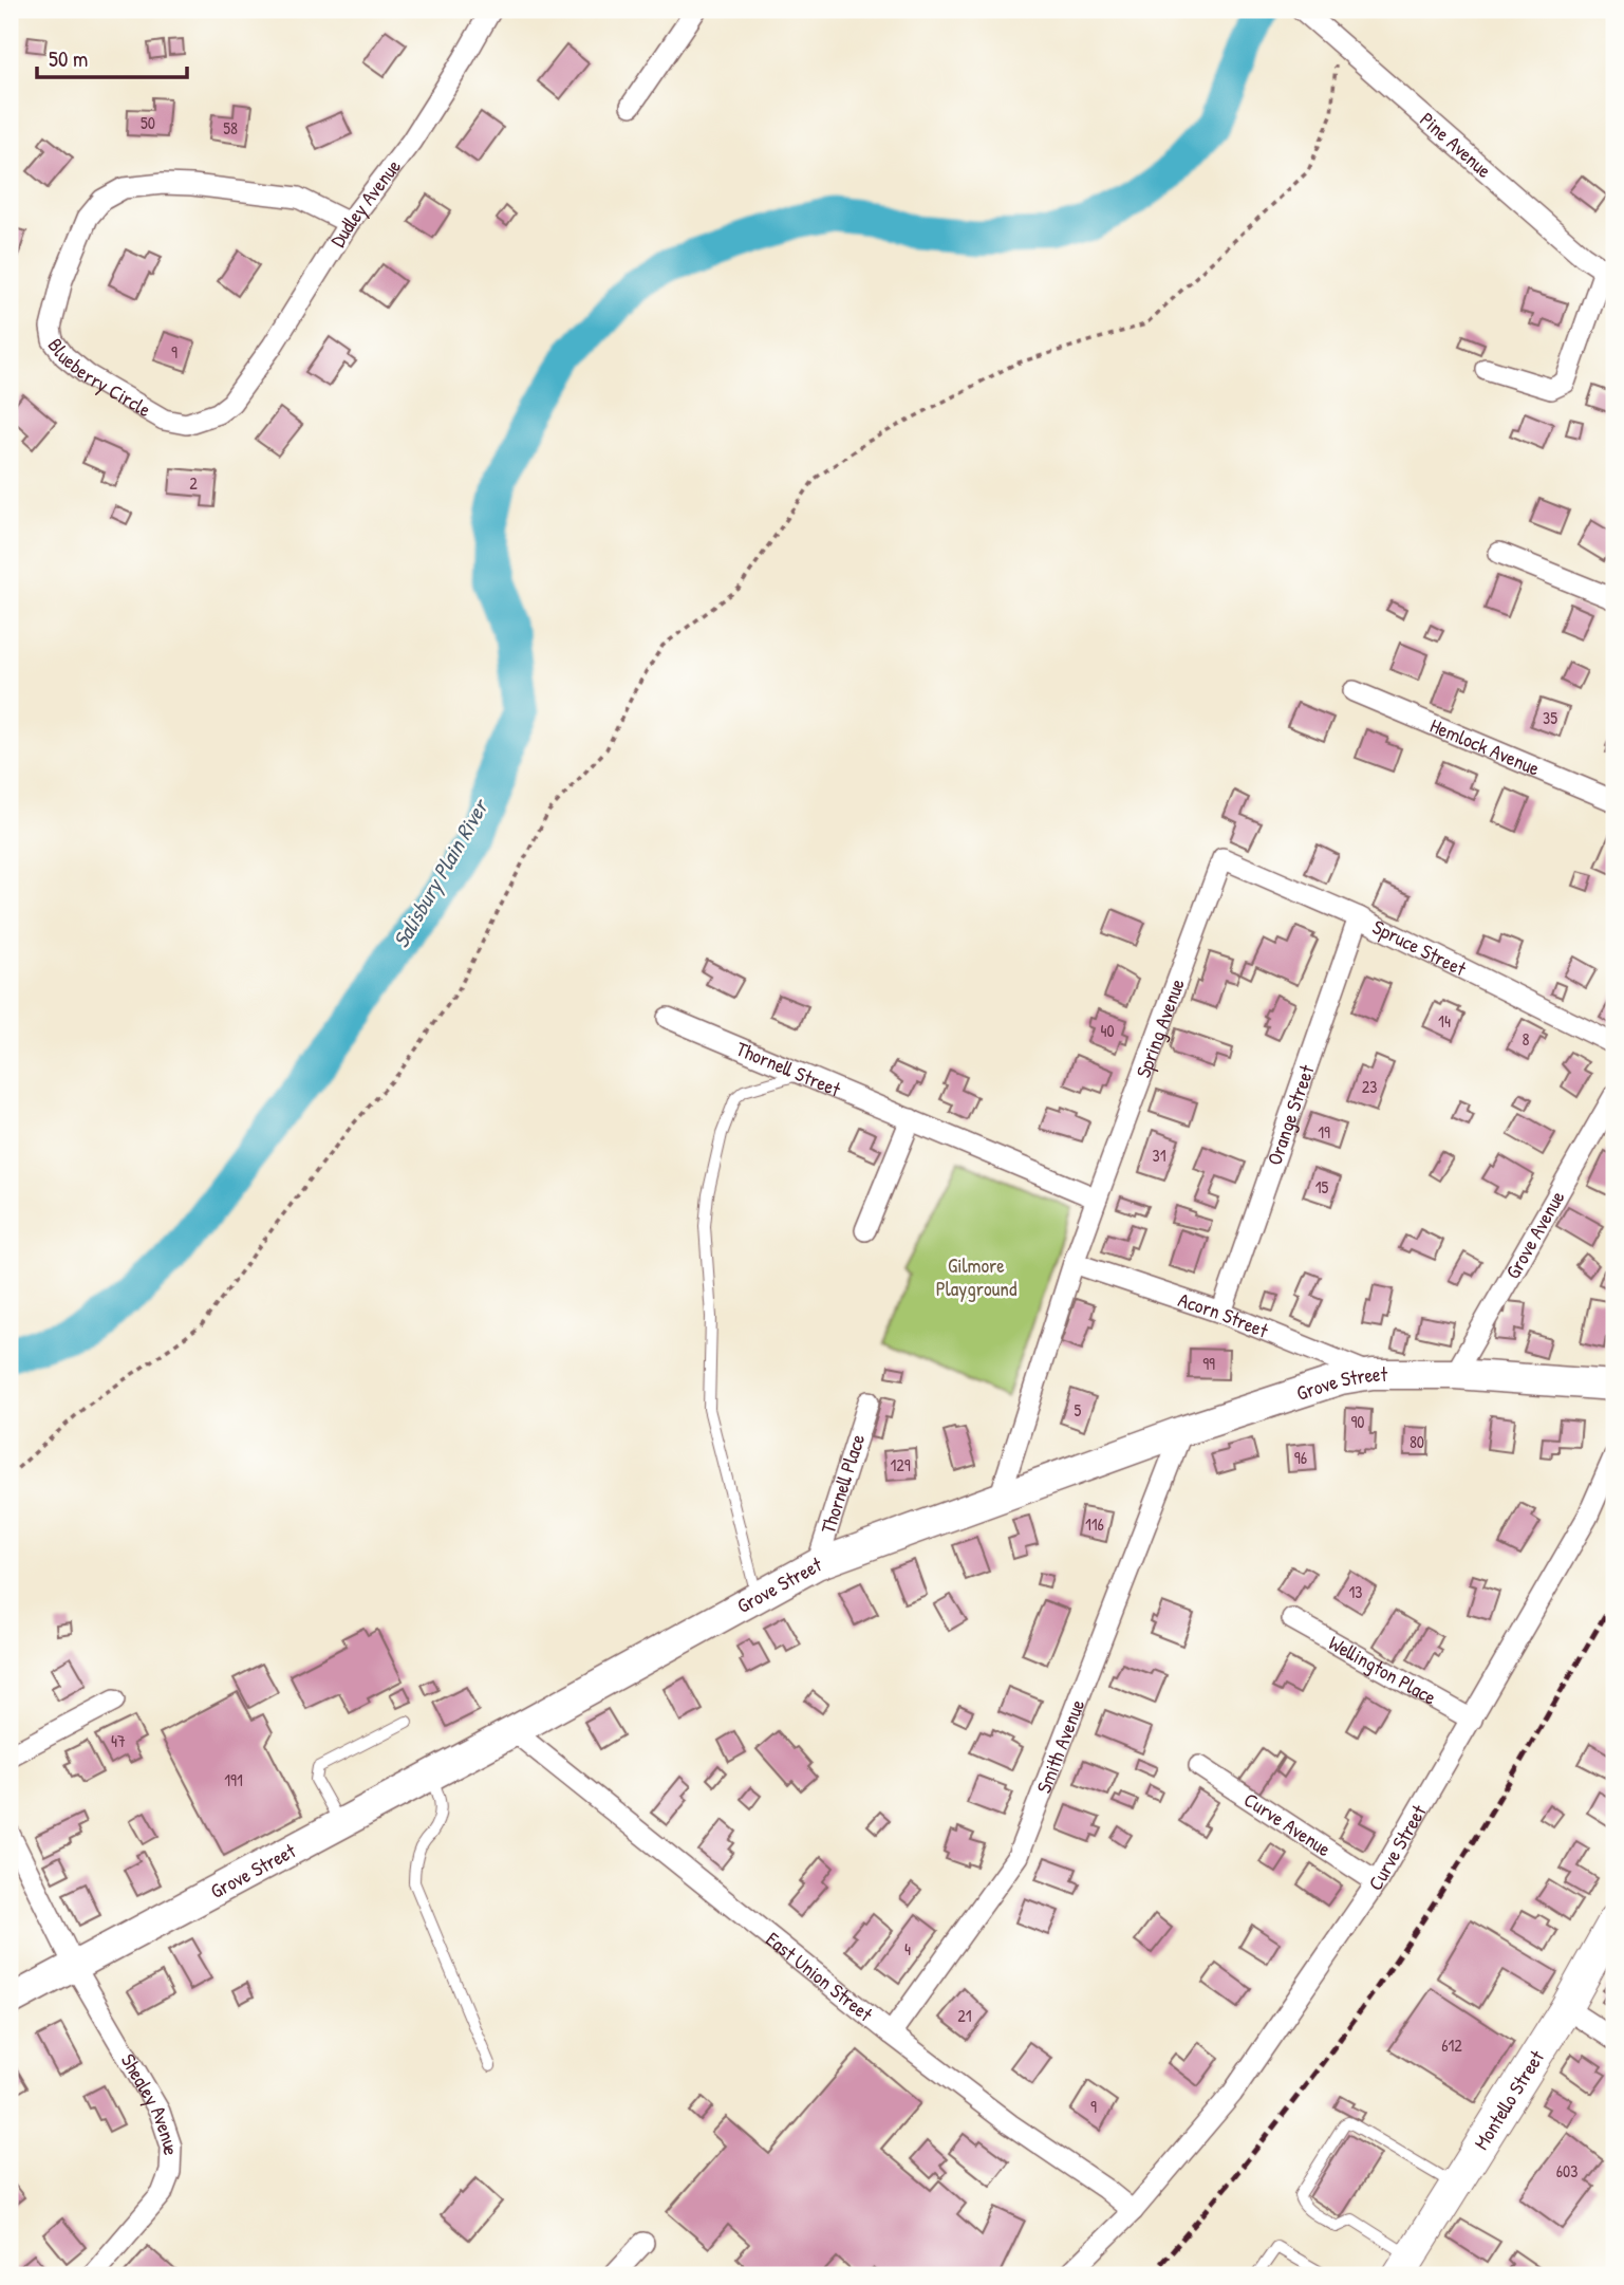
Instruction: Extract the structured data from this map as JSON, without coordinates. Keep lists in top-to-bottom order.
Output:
{
  "streets": {
    "main road": ["Grove Street", "Montello Street"],
    "street": [
      "Pine Avenue",
      "Dudley Avenue",
      "Blueberry Circle",
      "Hemlock Avenue",
      "Spruce Street",
      "Spring Avenue",
      "Thornell Street",
      "Orange Street",
      "Grove Avenue",
      "Acorn Street",
      "Thornell Place",
      "Wellington Place",
      "Smith Avenue",
      "Curve Avenue",
      "Curve Street",
      "East Union Street",
      "Shealey Avenue"
    ]
  },
  "crossings": [
    ["Dudley Avenue", "Blueberry Circle"],
    ["Spruce Street", "Spring Avenue"],
    ["Spruce Street", "Orange Street"],
    ["Spring Avenue", "Acorn Street"],
    ["Spring Avenue", "Grove Street"],
    ["Orange Street", "Acorn Street"],
    ["Grove Avenue", "Grove Street"],
    ["Acorn Street", "Grove Street"],
    ["Grove Street", "Thornell Place"],
    ["Grove Street", "Smith Avenue"],
    ["Grove Street", "East Union Street"],
    ["Grove Street", "Shealey Avenue"],
    ["Wellington Place", "Curve Street"],
    ["Smith Avenue", "East Union Street"],
    ["Curve Avenue", "Curve Street"],
    ["Curve Street", "East Union Street"]
  ],
  "water": ["Salisbury Plain River"],
  "parks": ["Gilmore Playground"],
  "house_numbers": [
    "50",
    "58",
    "9",
    "2",
    "35",
    "14",
    "40",
    "8",
    "23",
    "19",
    "31",
    "15",
    "99",
    "5",
    "90",
    "80",
    "96",
    "129",
    "116",
    "13",
    "47",
    "191",
    "4",
    "21",
    "612",
    "9",
    "603"
  ],
  "scale_bar": "50 m"
}
